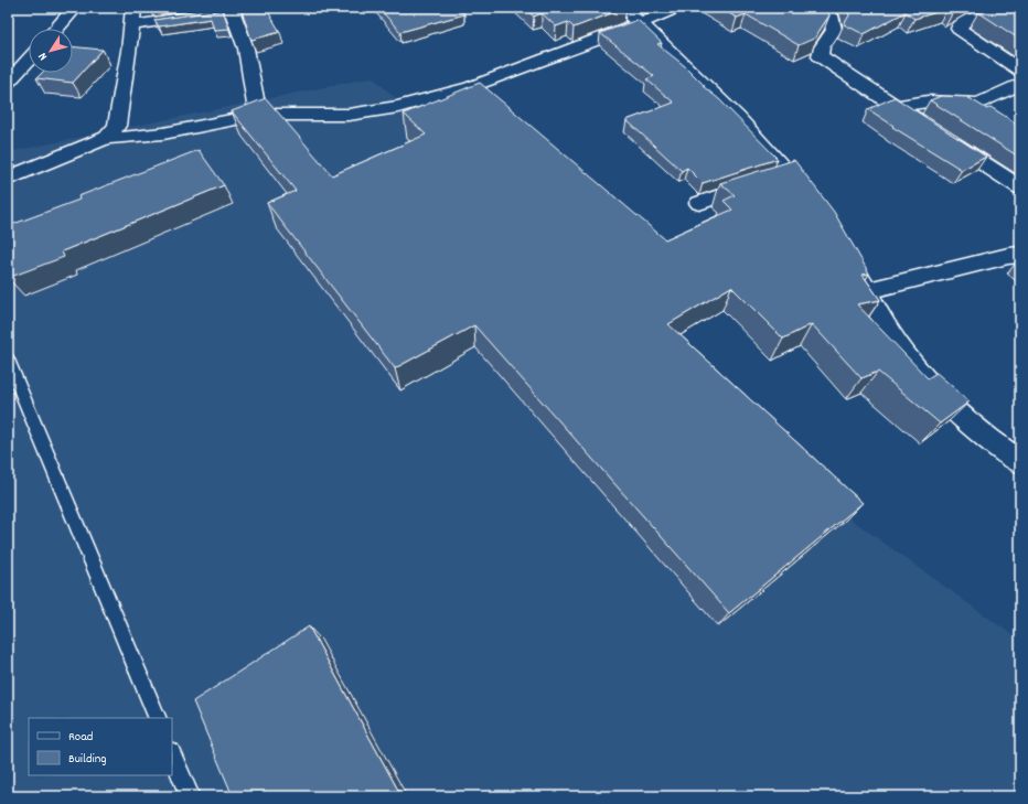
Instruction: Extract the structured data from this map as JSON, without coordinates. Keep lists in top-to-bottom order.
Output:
{
  "legend": ["Road", "Building"],
  "north": "bottom left"
}
